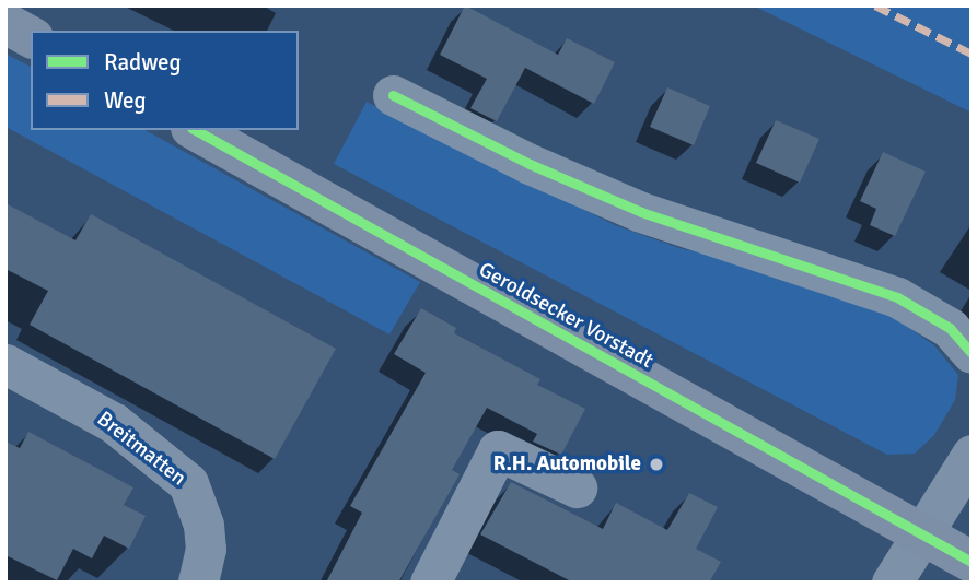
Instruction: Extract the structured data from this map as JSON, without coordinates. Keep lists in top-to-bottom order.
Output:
{
  "streets": {
    "main road": ["Geroldsecker Vorstadt"],
    "street": ["Breitmatten"]
  },
  "places": ["R.H. Automobile"],
  "legend": ["Radweg", "Weg"]
}
